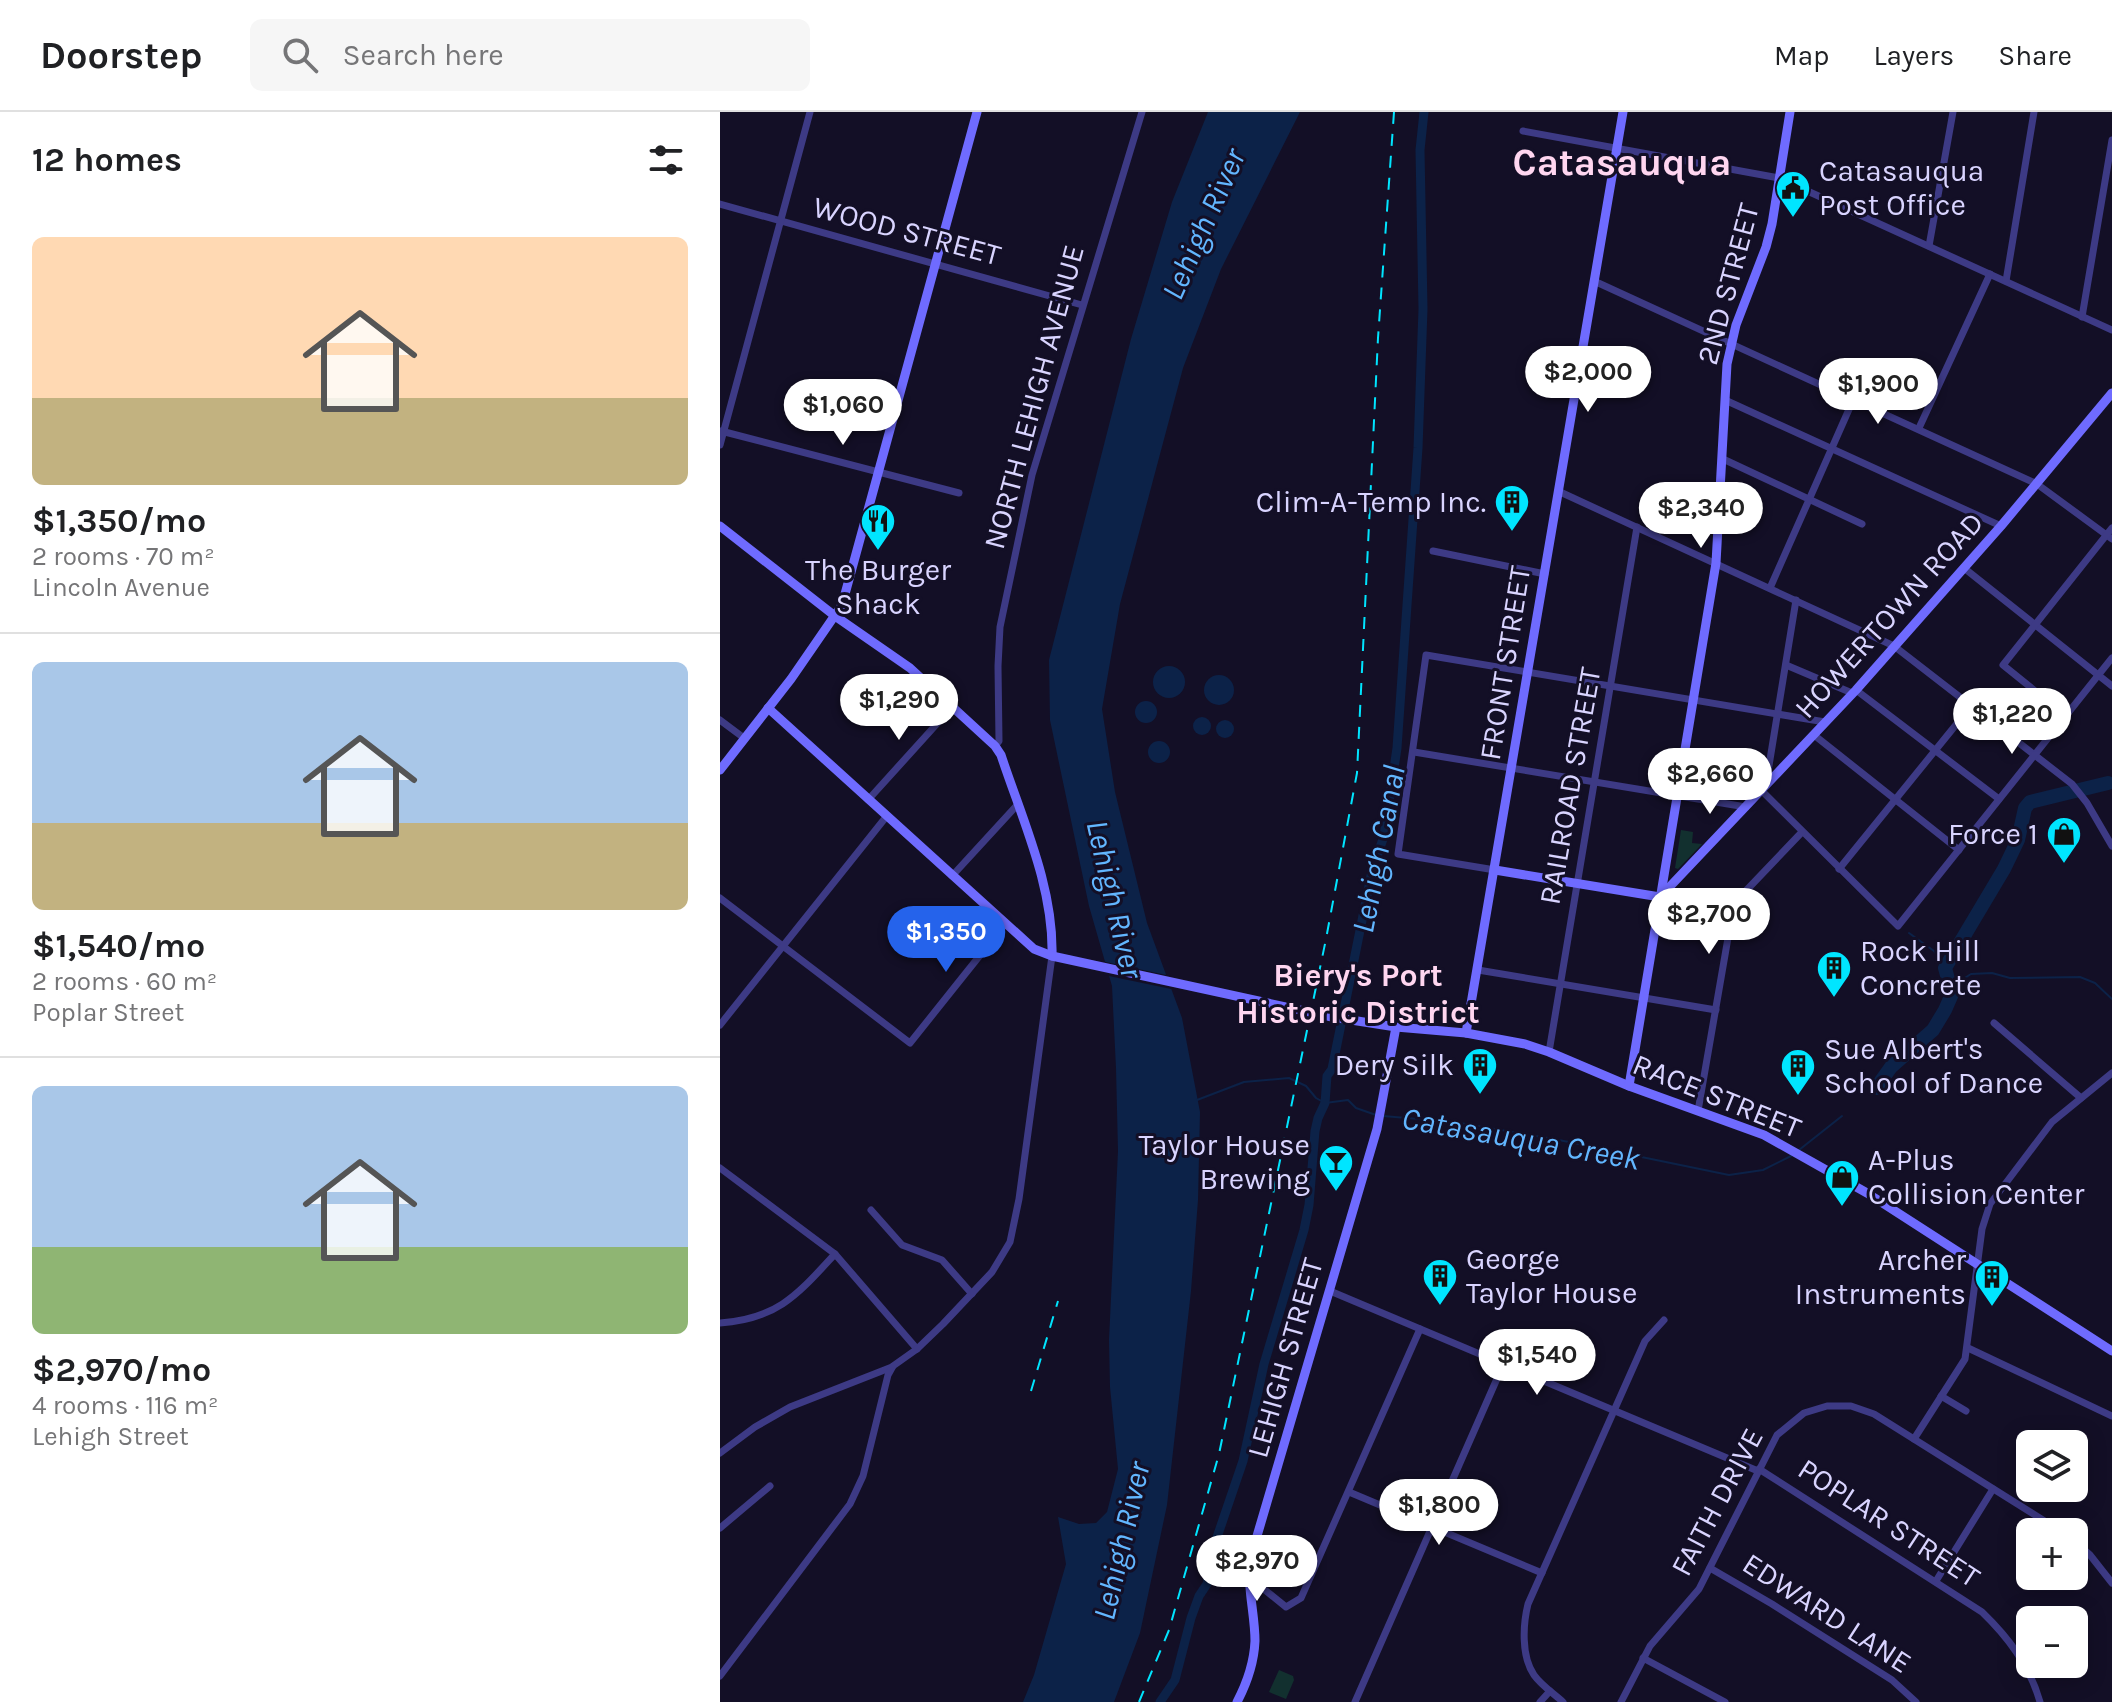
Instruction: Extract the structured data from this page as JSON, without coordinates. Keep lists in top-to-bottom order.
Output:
{
  "streets": {
    "main road": [
      "2ND STREET",
      "HOWERTOWN ROAD",
      "FRONT STREET",
      "RACE STREET",
      "LEHIGH STREET"
    ],
    "street": [
      "WOOD STREET",
      "NORTH LEHIGH AVENUE",
      "RAILROAD STREET",
      "FAITH DRIVE",
      "POPLAR STREET",
      "EDWARD LANE"
    ]
  },
  "crossings": [
    ["WOOD STREET", "NORTH LEHIGH AVENUE"],
    ["2ND STREET", "HOWERTOWN ROAD"],
    ["2ND STREET", "RACE STREET"],
    ["FRONT STREET", "RACE STREET"],
    ["RAILROAD STREET", "RACE STREET"],
    ["RACE STREET", "LEHIGH STREET"],
    ["LEHIGH STREET", "POPLAR STREET"],
    ["FAITH DRIVE", "POPLAR STREET"],
    ["FAITH DRIVE", "EDWARD LANE"]
  ],
  "districts": ["Catasauqua", "Biery's Port Historic District"],
  "water": ["Lehigh River", "Lehigh Canal", "Catasauqua Creek"],
  "places": {
    "public building": ["Catasauqua Post Office"],
    "building": [
      "Clim-A-Temp Inc.",
      "Rock Hill Concrete",
      "Dery Silk",
      "Sue Albert's School of Dance",
      "George Taylor House",
      "Archer Instruments"
    ],
    "restaurant": ["The Burger Shack"],
    "shop": ["Force 1", "A-Plus Collision Center"],
    "bar": ["Taylor House Brewing"]
  },
  "page": {
    "header": "Doorstep",
    "search": "Search here",
    "nav": ["Map", "Layers", "Share"],
    "heading": "12 homes",
    "list": [
      {
        "name": "$1,350/mo",
        "note": "2 rooms · 70 m² · Lincoln Avenue"
      },
      {
        "name": "$1,540/mo",
        "note": "2 rooms · 60 m² · Poplar Street"
      },
      {
        "name": "$2,970/mo",
        "note": "4 rooms · 116 m² · Lehigh Street"
      }
    ],
    "price": [
      "$2,000",
      "$1,900",
      "$1,060",
      "$2,340",
      "$1,290",
      "$1,220",
      "$2,660",
      "$2,700",
      "$1,350",
      "$1,540",
      "$1,800",
      "$2,970"
    ],
    "map_buttons": ["+", "−"]
  }
}
